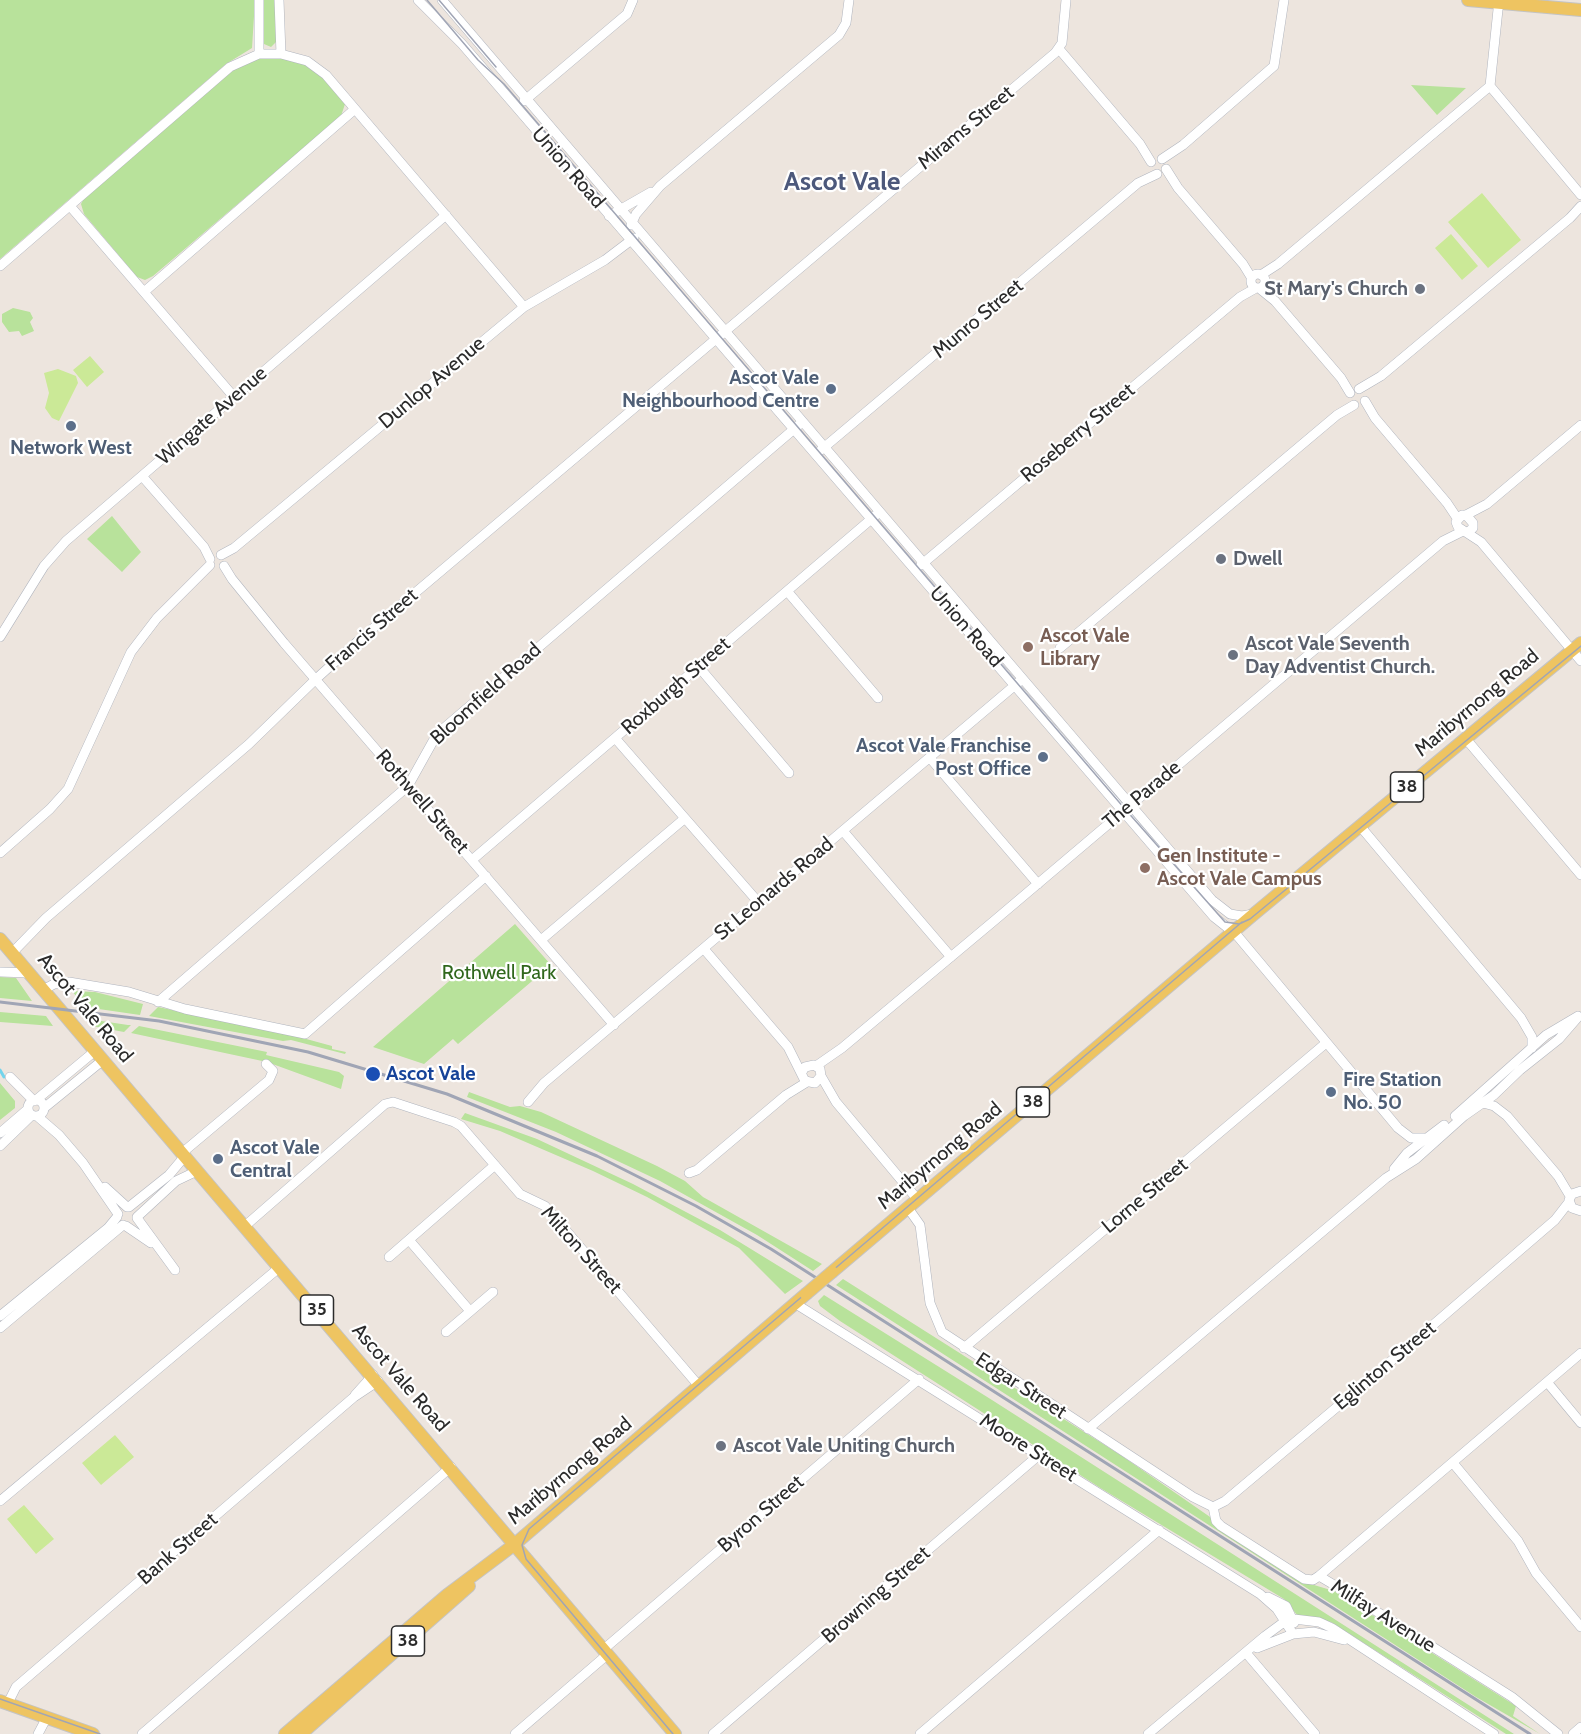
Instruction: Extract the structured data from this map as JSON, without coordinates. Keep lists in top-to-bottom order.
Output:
{
  "streets": {
    "main road": [
      "Maribyrnong Road",
      "38",
      "Ascot Vale Road",
      "35"
    ],
    "street": [
      "Mirams Street",
      "Union Road",
      "Munro Street",
      "Dunlop Avenue",
      "Wingate Avenue",
      "Roseberry Street",
      "Francis Street",
      "Roxburgh Street",
      "Bloomfield Road",
      "The Parade",
      "Rothwell Street",
      "St Leonards Road",
      "Lorne Street",
      "Milton Street",
      "Eglinton Street",
      "Edgar Street",
      "Moore Street",
      "Byron Street",
      "Bank Street",
      "Browning Street",
      "Milfay Avenue"
    ]
  },
  "crossings": [
    ["Mirams Street", "Union Road"],
    ["Union Road", "Munro Street"],
    ["Union Road", "Dunlop Avenue"],
    ["Union Road", "Roseberry Street"],
    ["Union Road", "Francis Street"],
    ["Union Road", "Roxburgh Street"],
    ["Union Road", "Bloomfield Road"],
    ["Union Road", "Maribyrnong Road"],
    ["Union Road", "The Parade"],
    ["Union Road", "St Leonards Road"],
    ["Union Road", "Lorne Street"],
    ["Dunlop Avenue", "Rothwell Street"],
    ["Wingate Avenue", "Rothwell Street"],
    ["Francis Street", "Rothwell Street"],
    ["Francis Street", "Ascot Vale Road"],
    ["Roxburgh Street", "Rothwell Street"],
    ["Bloomfield Road", "Rothwell Street"],
    ["Maribyrnong Road", "Ascot Vale Road"],
    ["Maribyrnong Road", "Milton Street"],
    ["Maribyrnong Road", "Edgar Street"],
    ["Maribyrnong Road", "Moore Street"],
    ["Rothwell Street", "St Leonards Road"],
    ["Ascot Vale Road", "Milton Street"],
    ["Ascot Vale Road", "Byron Street"],
    ["Ascot Vale Road", "Bank Street"],
    ["Lorne Street", "Edgar Street"],
    ["Eglinton Street", "Edgar Street"],
    ["Eglinton Street", "Milfay Avenue"],
    ["Edgar Street", "Milfay Avenue"],
    ["Moore Street", "Byron Street"],
    ["Moore Street", "Browning Street"]
  ],
  "districts": ["Ascot Vale"],
  "parks": ["Rothwell Park"],
  "places": [
    "St Mary's Church",
    "Ascot Vale Neighbourhood Centre",
    "Network West",
    "Dwell",
    "Ascot Vale Library",
    "Ascot Vale Seventh Day Adventist Church.",
    "Ascot Vale Franchise Post Office",
    "Gen Institute - Ascot Vale Campus",
    "Ascot Vale",
    "Fire Station No. 50",
    "Ascot Vale Central",
    "Ascot Vale Uniting Church"
  ]
}
